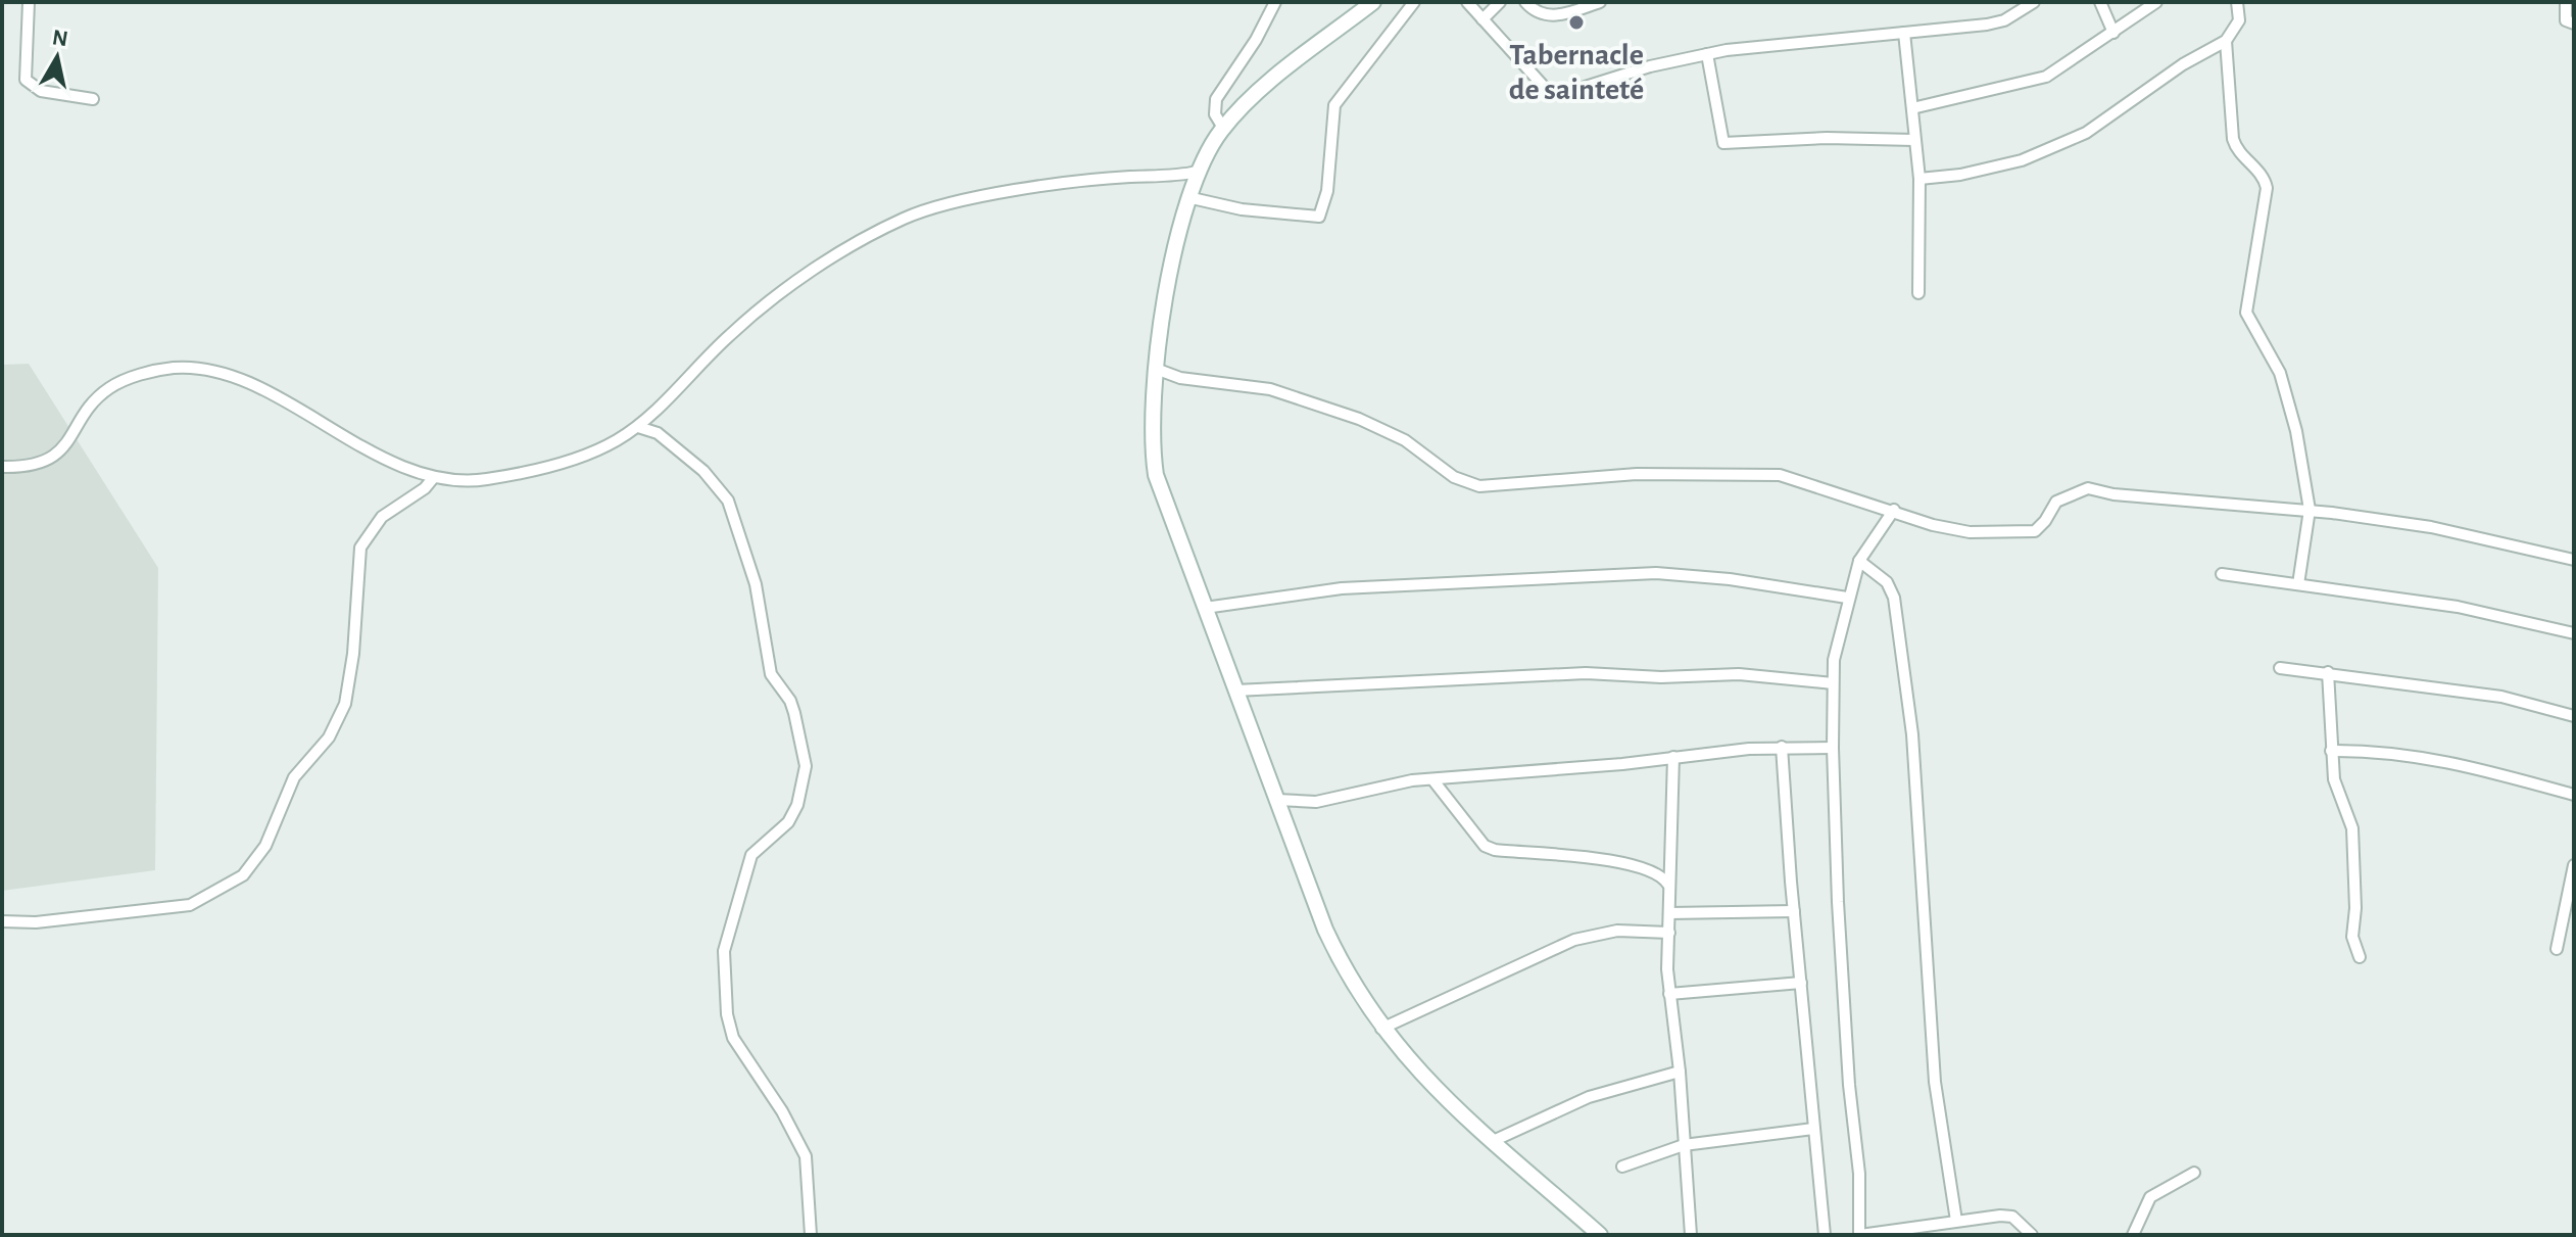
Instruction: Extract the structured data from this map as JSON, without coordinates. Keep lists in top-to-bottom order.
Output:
{
  "places": ["Tabernacle de sainteté"],
  "north": "top"
}
